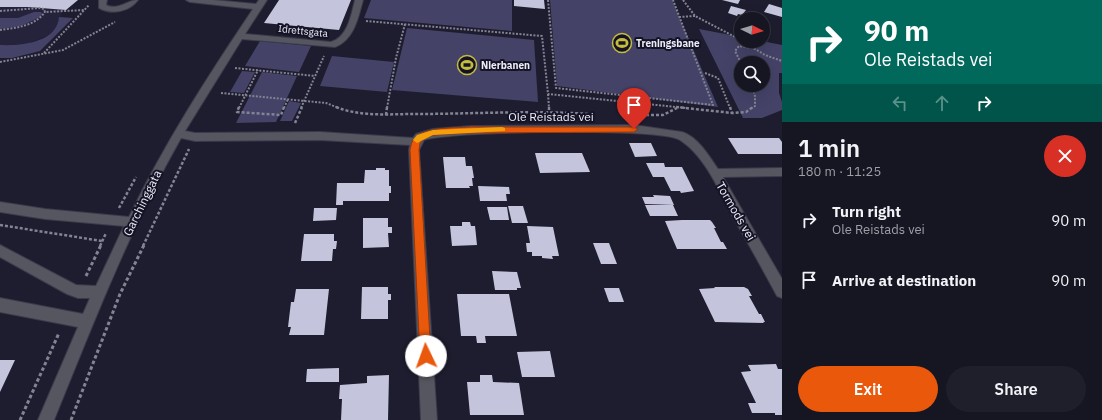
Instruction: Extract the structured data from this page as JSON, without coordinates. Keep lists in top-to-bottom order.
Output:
{
  "streets": {
    "street": [
      "Idrettsgata",
      "Ole Reistads vei",
      "Garchinggata",
      "Tormods vei"
    ]
  },
  "crossings": [
    ["Idrettsgata", "Garchinggata"],
    ["Ole Reistads vei", "Garchinggata"],
    ["Ole Reistads vei", "Tormods vei"]
  ],
  "places": {
    "sports": ["Treningsbane", "Nierbanen"]
  },
  "north": "right",
  "page": {
    "turn": ["90 m", "Ole Reistads vei"],
    "heading": ["1 min", "180 m · 11:25"],
    "list": [
      {
        "name": "Turn right",
        "note": "Ole Reistads vei",
        "value": "90 m"
      },
      {
        "name": "Arrive at destination",
        "value": "90 m"
      }
    ],
    "buttons": ["Exit", "Share"]
  }
}
